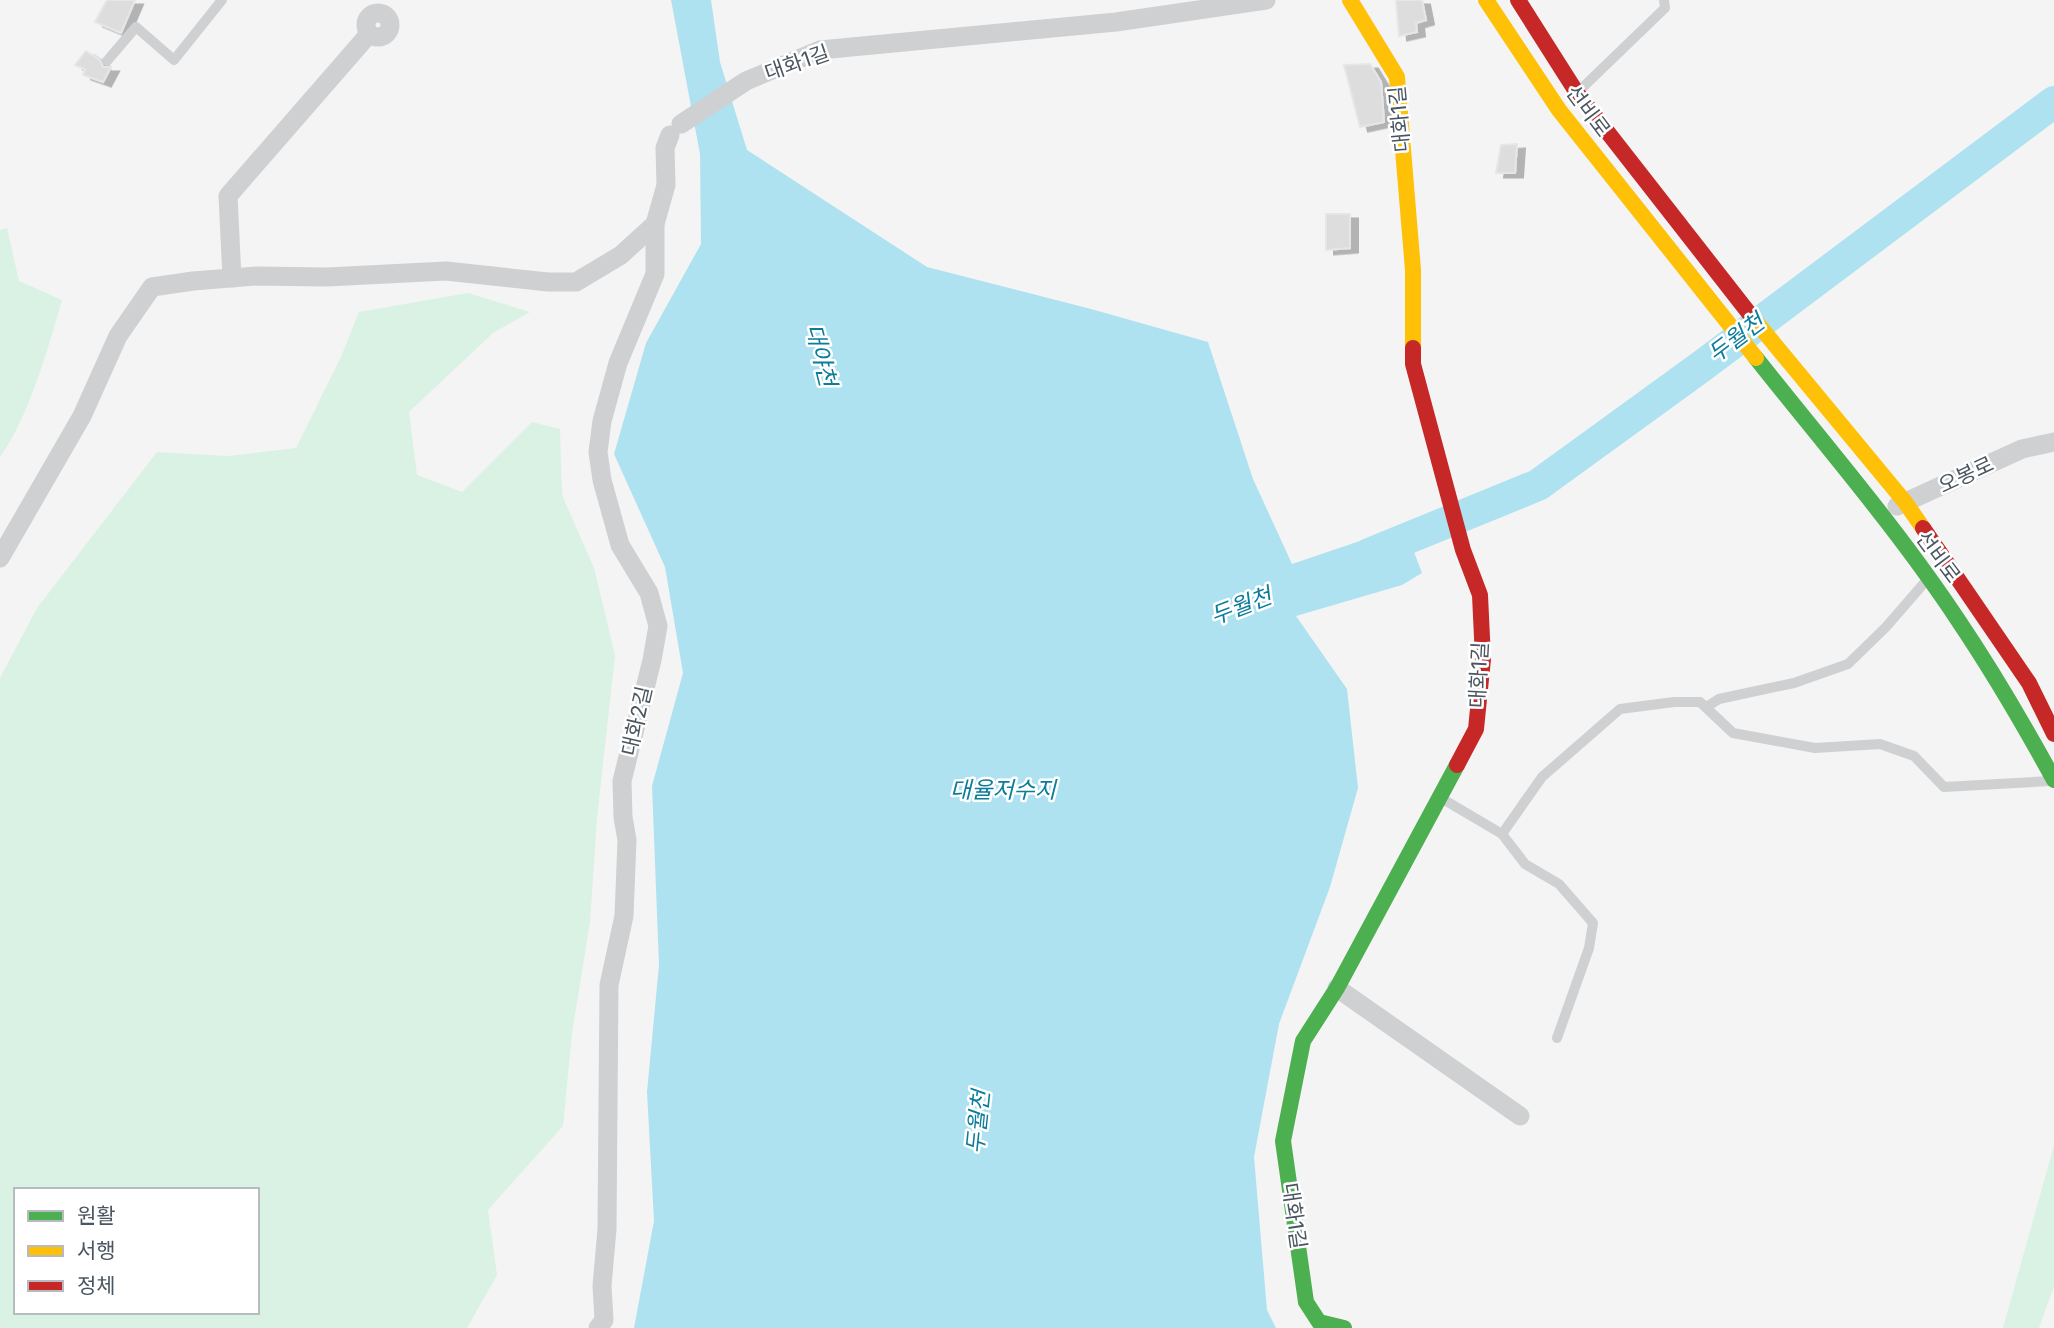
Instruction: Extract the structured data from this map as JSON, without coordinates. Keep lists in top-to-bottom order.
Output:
{
  "streets": {
    "main road": ["대화1길", "선비로"],
    "street": ["오봉로", "대화2길"]
  },
  "crossings": [
    ["대화1길", "대화2길"],
    ["선비로", "오봉로"]
  ],
  "water": ["두월천", "대야천", "대율저수지"],
  "legend": ["원활", "서행", "정체"]
}
